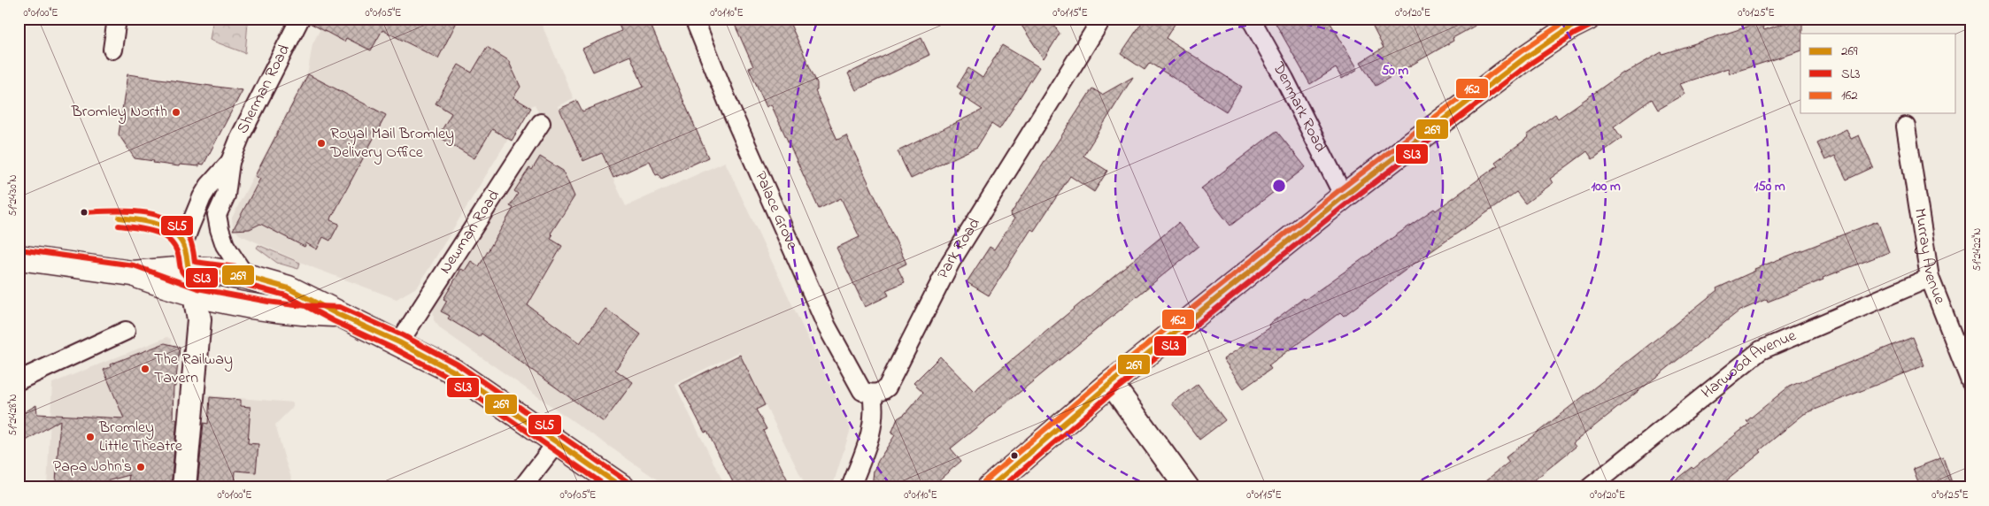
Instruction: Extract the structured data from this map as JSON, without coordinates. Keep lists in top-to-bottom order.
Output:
{
  "streets": {
    "street": [
      "Sherman Road",
      "Denmark Road",
      "Palace Grove",
      "Newman Road",
      "Park Road",
      "Murray Avenue",
      "Harwood Avenue"
    ]
  },
  "crossings": [
    ["Palace Grove", "Park Road"],
    ["Murray Avenue", "Harwood Avenue"]
  ],
  "places": [
    "Bromley North",
    "Royal Mail Bromley Delivery Office",
    "The Railway Tavern",
    "Bromley Little Theatre",
    "Papa John's"
  ],
  "lines": [
    "transit line 269",
    "transit line 162",
    "transit line SL3",
    "transit line SL5"
  ],
  "legend": ["269", "SL3", "162"],
  "coordinates": [
    "0°01'00\"E",
    "0°01'05\"E",
    "0°01'10\"E",
    "0°01'15\"E",
    "0°01'20\"E",
    "0°01'25\"E",
    "51°24'30\"N",
    "51°24'22\"N",
    "51°24'28\"N"
  ],
  "rings": ["50 m", "100 m", "150 m"]
}
